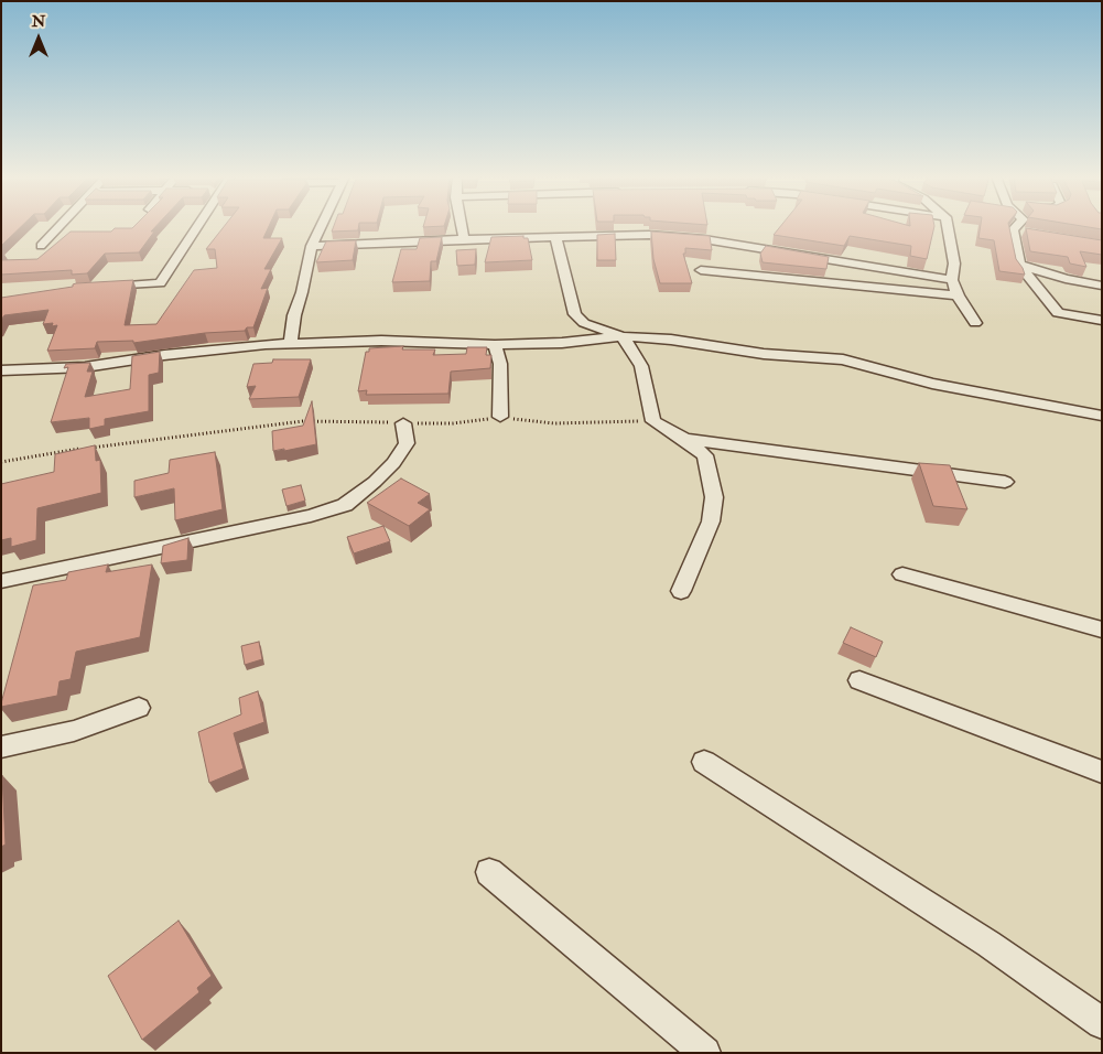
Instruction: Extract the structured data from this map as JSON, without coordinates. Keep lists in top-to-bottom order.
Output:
{
  "north": "top"
}
